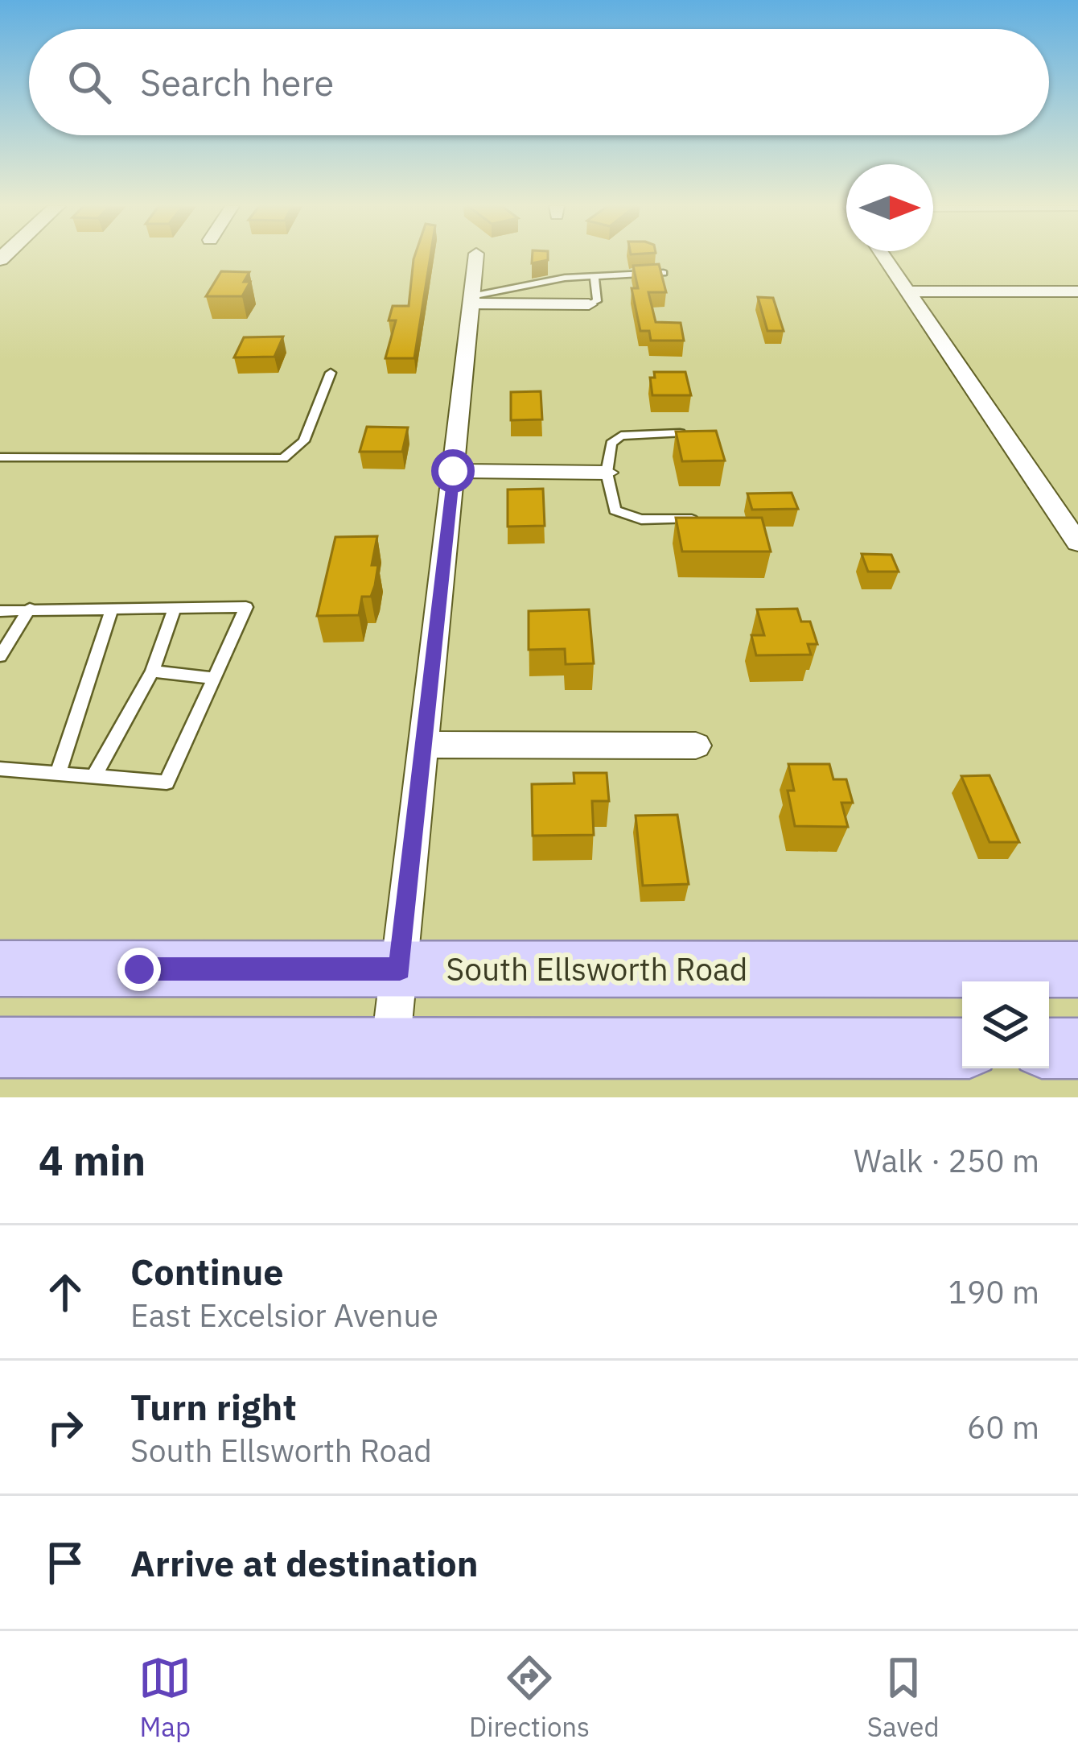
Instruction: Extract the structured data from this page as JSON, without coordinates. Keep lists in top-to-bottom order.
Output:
{
  "streets": {
    "main road": ["South Ellsworth Road"]
  },
  "north": "right",
  "page": {
    "search": "Search here",
    "heading": ["4 min", "Walk · 250 m"],
    "list": [
      ["Continue", "East Excelsior Avenue", "190 m"],
      ["Turn right", "South Ellsworth Road", "60 m"],
      "Arrive at destination"
    ],
    "nav": ["Map", "Directions", "Saved"]
  }
}
